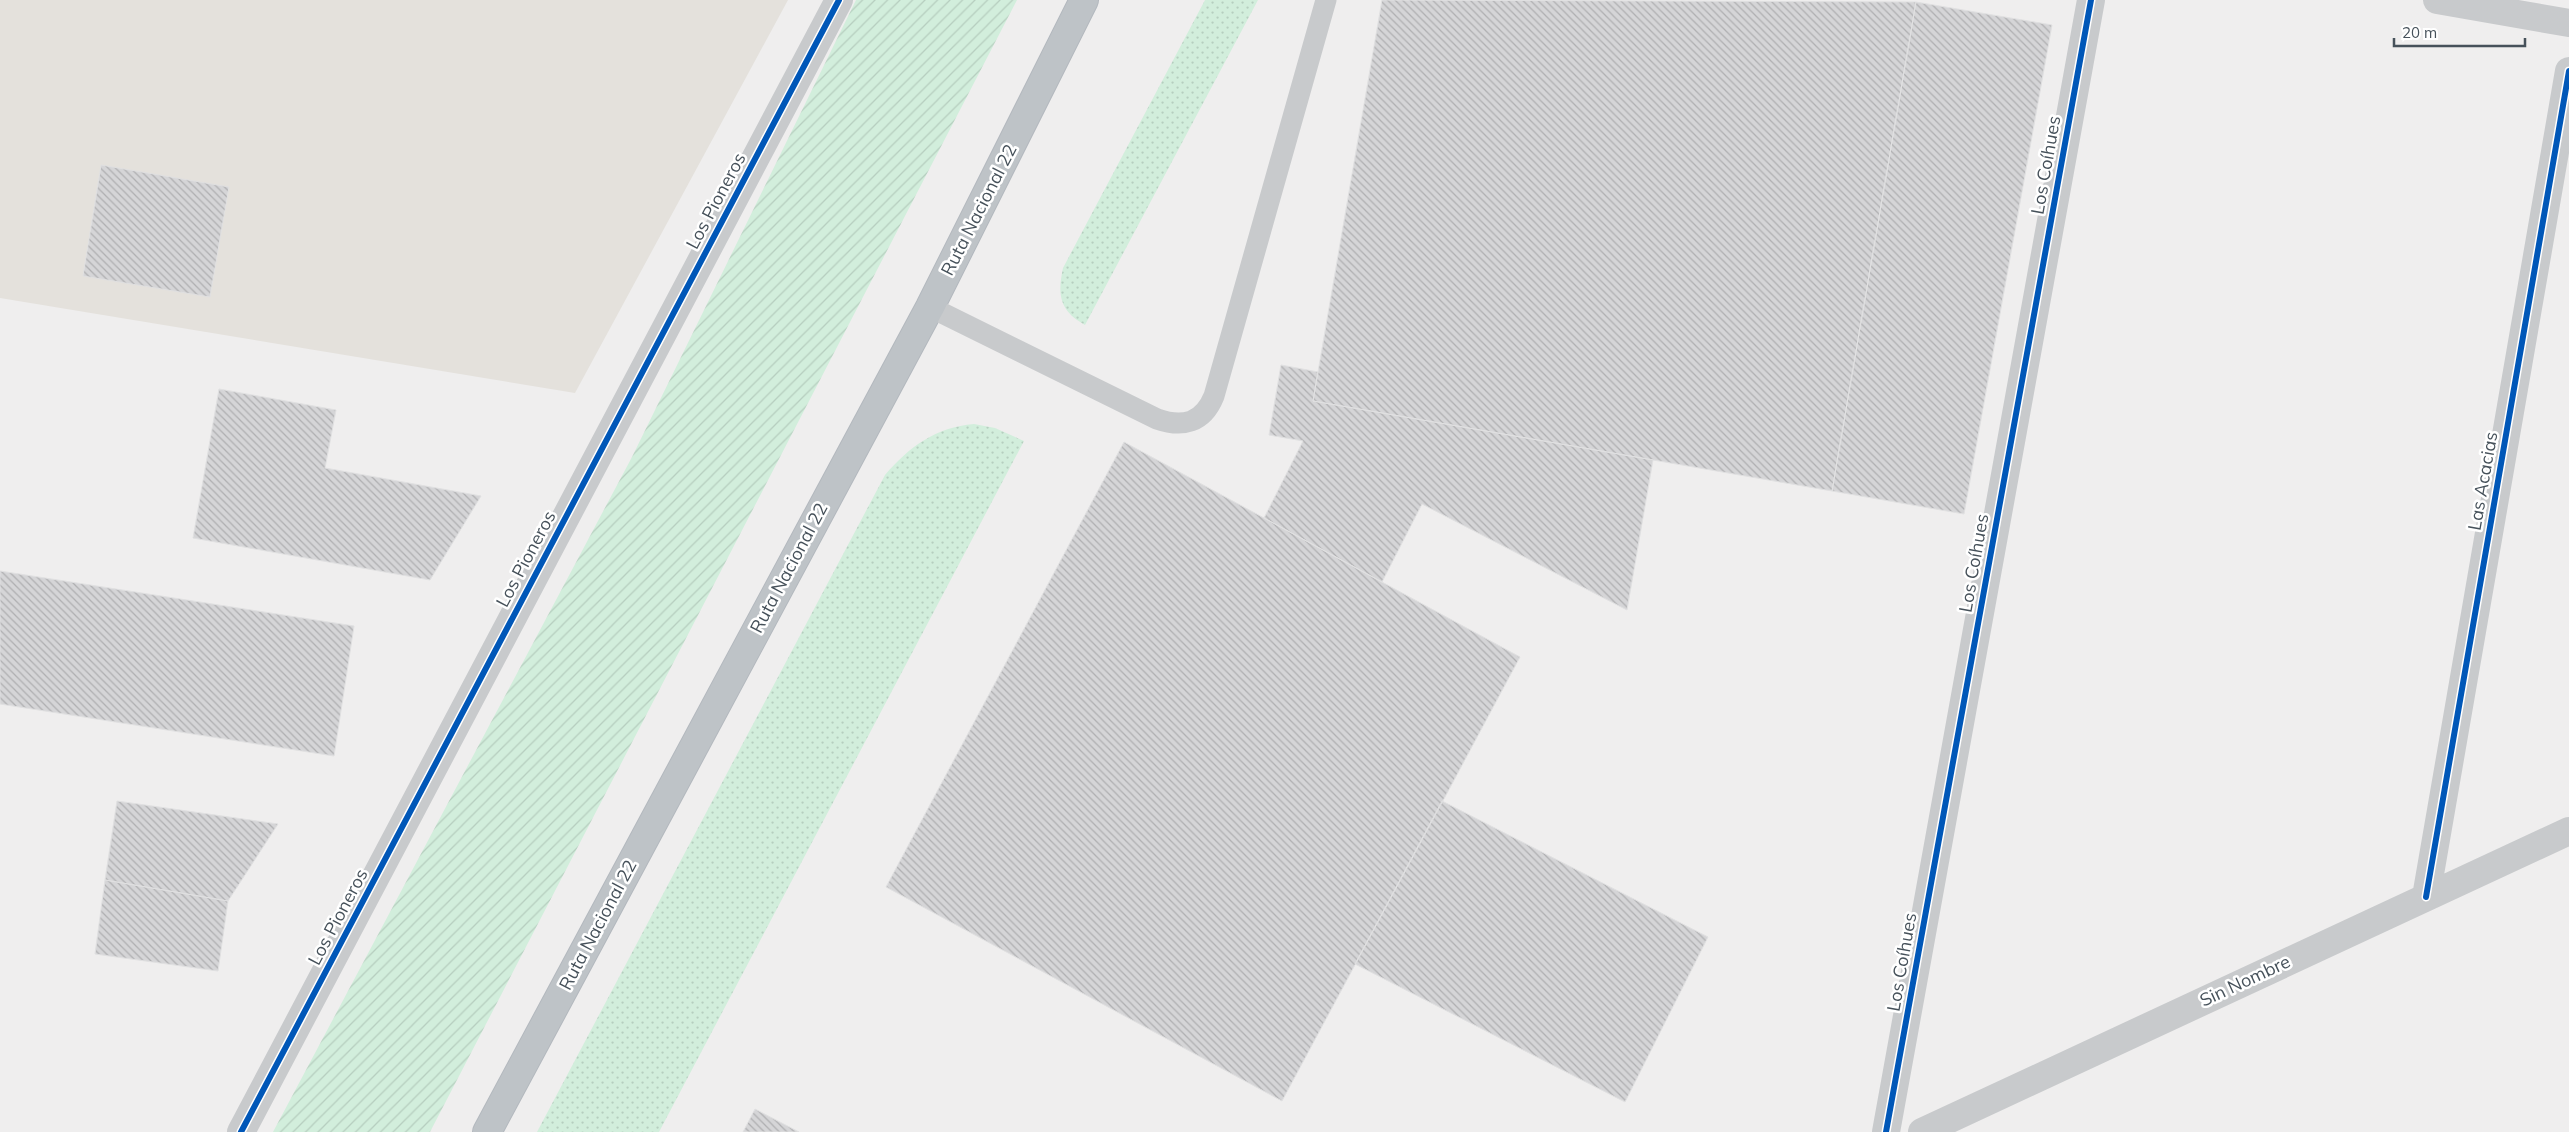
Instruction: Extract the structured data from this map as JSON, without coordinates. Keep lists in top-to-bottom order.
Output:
{
  "streets": {
    "highway": ["Ruta Nacional 22"],
    "street": [
      "Los Coíhues",
      "Los Pioneros",
      "Las Acacias",
      "Sin Nombre"
    ]
  },
  "crossings": [
    ["Las Acacias", "Sin Nombre"]
  ],
  "scale_bar": "20 m"
}
